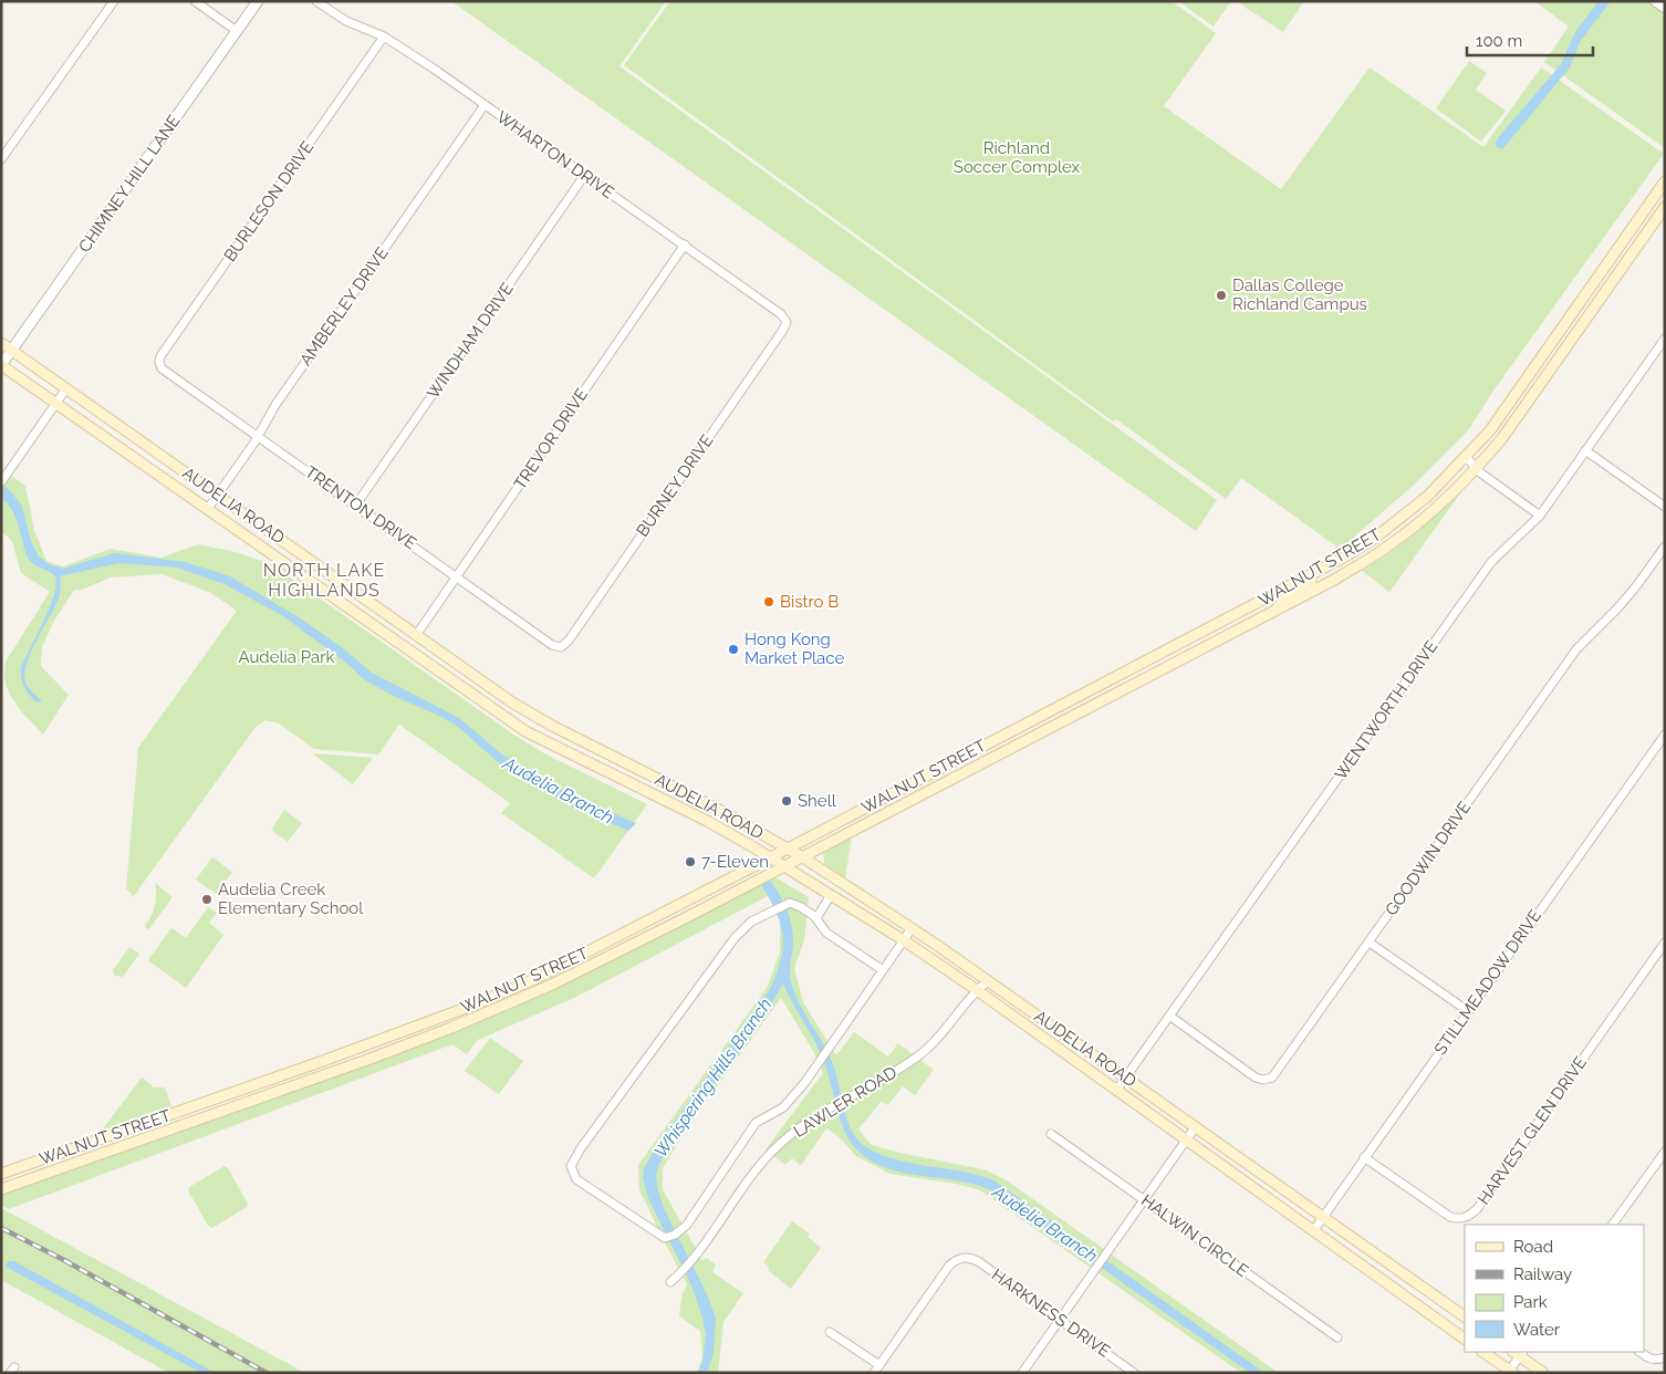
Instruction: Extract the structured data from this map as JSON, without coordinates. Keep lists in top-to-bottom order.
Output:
{
  "streets": {
    "main road": ["AUDELIA ROAD", "WALNUT STREET"],
    "street": [
      "WHARTON DRIVE",
      "CHIMNEY HILL LANE",
      "BURLESON DRIVE",
      "AMBERLEY DRIVE",
      "WINDHAM DRIVE",
      "TREVOR DRIVE",
      "BURNEY DRIVE",
      "TRENTON DRIVE",
      "WENTWORTH DRIVE",
      "GOODWIN DRIVE",
      "STILLMEADOW DRIVE",
      "LAWLER ROAD",
      "HARVEST GLEN DRIVE",
      "HALWIN CIRCLE",
      "HARKNESS DRIVE"
    ]
  },
  "crossings": [
    ["WHARTON DRIVE", "BURLESON DRIVE"],
    ["WHARTON DRIVE", "AMBERLEY DRIVE"],
    ["WHARTON DRIVE", "WINDHAM DRIVE"],
    ["WHARTON DRIVE", "TREVOR DRIVE"],
    ["WHARTON DRIVE", "BURNEY DRIVE"],
    ["CHIMNEY HILL LANE", "AUDELIA ROAD"],
    ["BURLESON DRIVE", "TRENTON DRIVE"],
    ["AMBERLEY DRIVE", "AUDELIA ROAD"],
    ["AMBERLEY DRIVE", "TRENTON DRIVE"],
    ["WINDHAM DRIVE", "TRENTON DRIVE"],
    ["TREVOR DRIVE", "AUDELIA ROAD"],
    ["TREVOR DRIVE", "TRENTON DRIVE"],
    ["BURNEY DRIVE", "TRENTON DRIVE"],
    ["AUDELIA ROAD", "WALNUT STREET"],
    ["AUDELIA ROAD", "WENTWORTH DRIVE"],
    ["AUDELIA ROAD", "STILLMEADOW DRIVE"],
    ["AUDELIA ROAD", "LAWLER ROAD"],
    ["WENTWORTH DRIVE", "GOODWIN DRIVE"],
    ["STILLMEADOW DRIVE", "HARVEST GLEN DRIVE"]
  ],
  "districts": ["NORTH LAKE HIGHLANDS"],
  "water": ["Audelia Branch", "Whispering Hills Branch"],
  "parks": ["Richland Soccer Complex", "Audelia Park"],
  "places": [
    "Dallas College Richland Campus",
    "Bistro B",
    "Hong Kong Market Place",
    "Shell",
    "7-Eleven",
    "Audelia Creek Elementary School"
  ],
  "legend": [
    "Road",
    "Railway",
    "Park",
    "Water"
  ],
  "scale_bar": "100 m"
}
